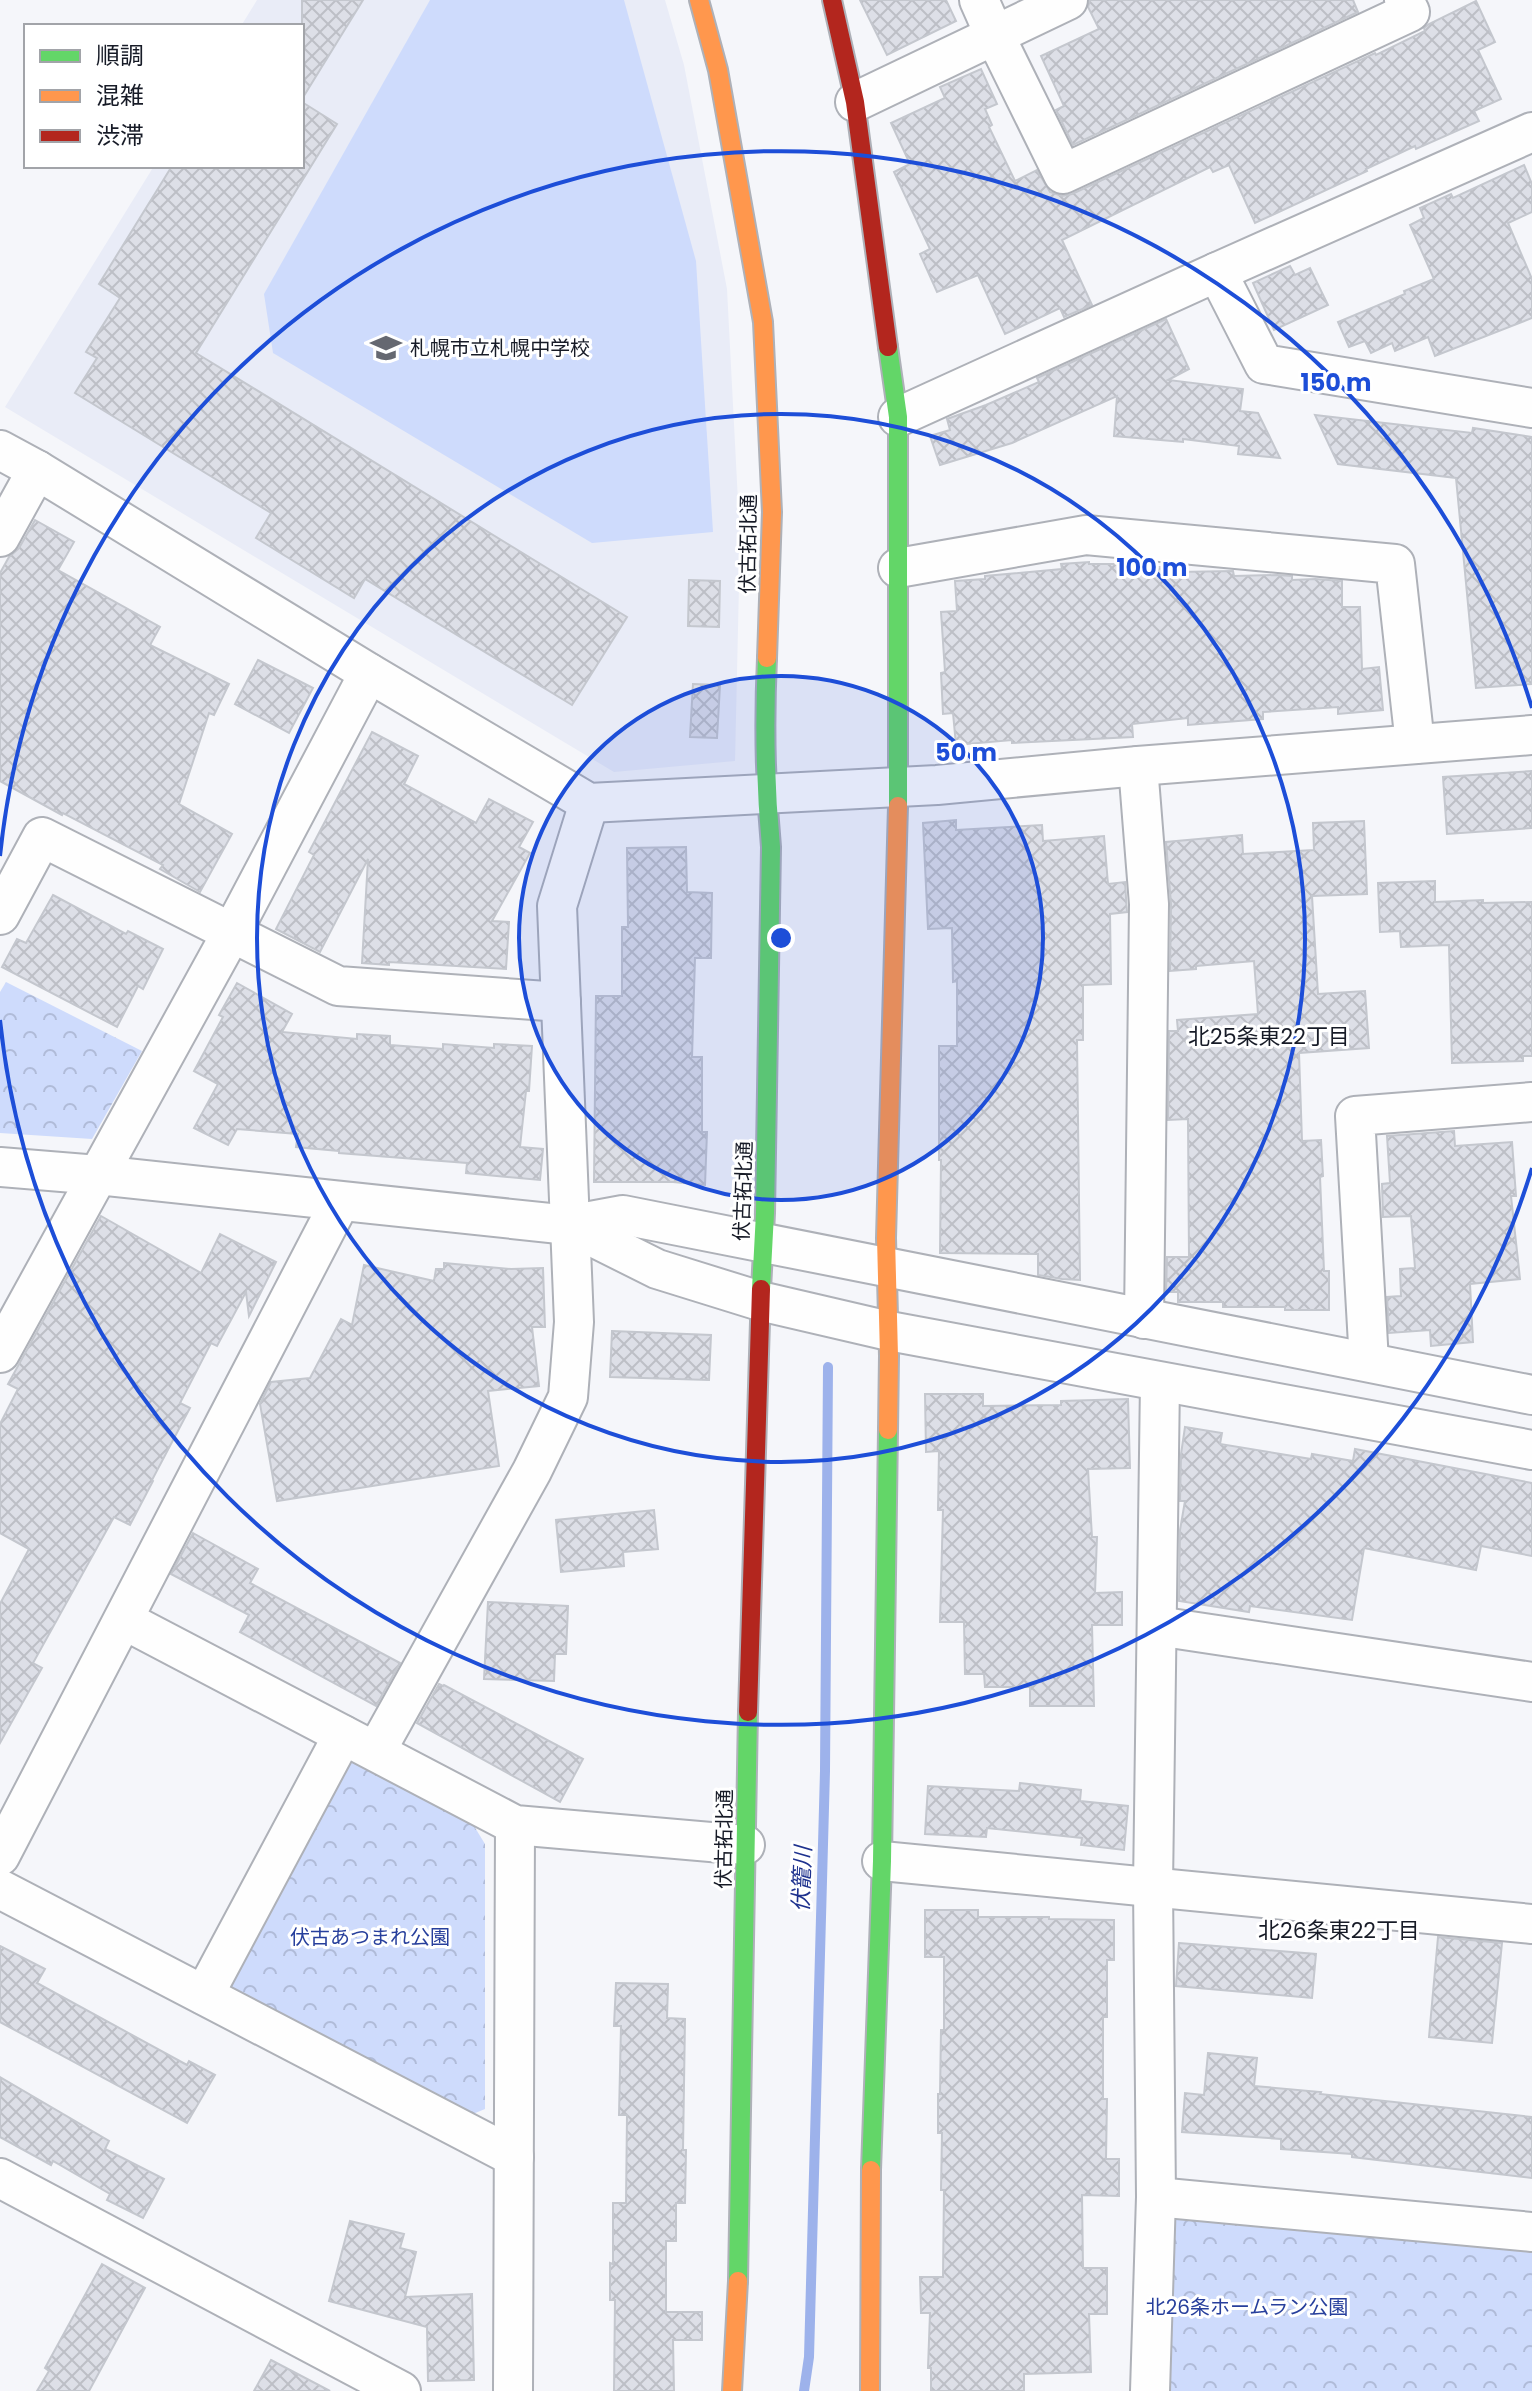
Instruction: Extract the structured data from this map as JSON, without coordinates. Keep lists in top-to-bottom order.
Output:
{
  "streets": {
    "street": ["伏古拓北通"]
  },
  "districts": ["北25条東22丁目", "北26条東22丁目"],
  "water": ["伏籠川"],
  "parks": ["伏古あつまれ公園", "北26条ホームラン公園"],
  "places": {
    "school or university": ["札幌市立札幌中学校"]
  },
  "legend": ["順調", "混雑", "渋滞"],
  "rings": ["150 m", "100 m", "50 m"]
}
